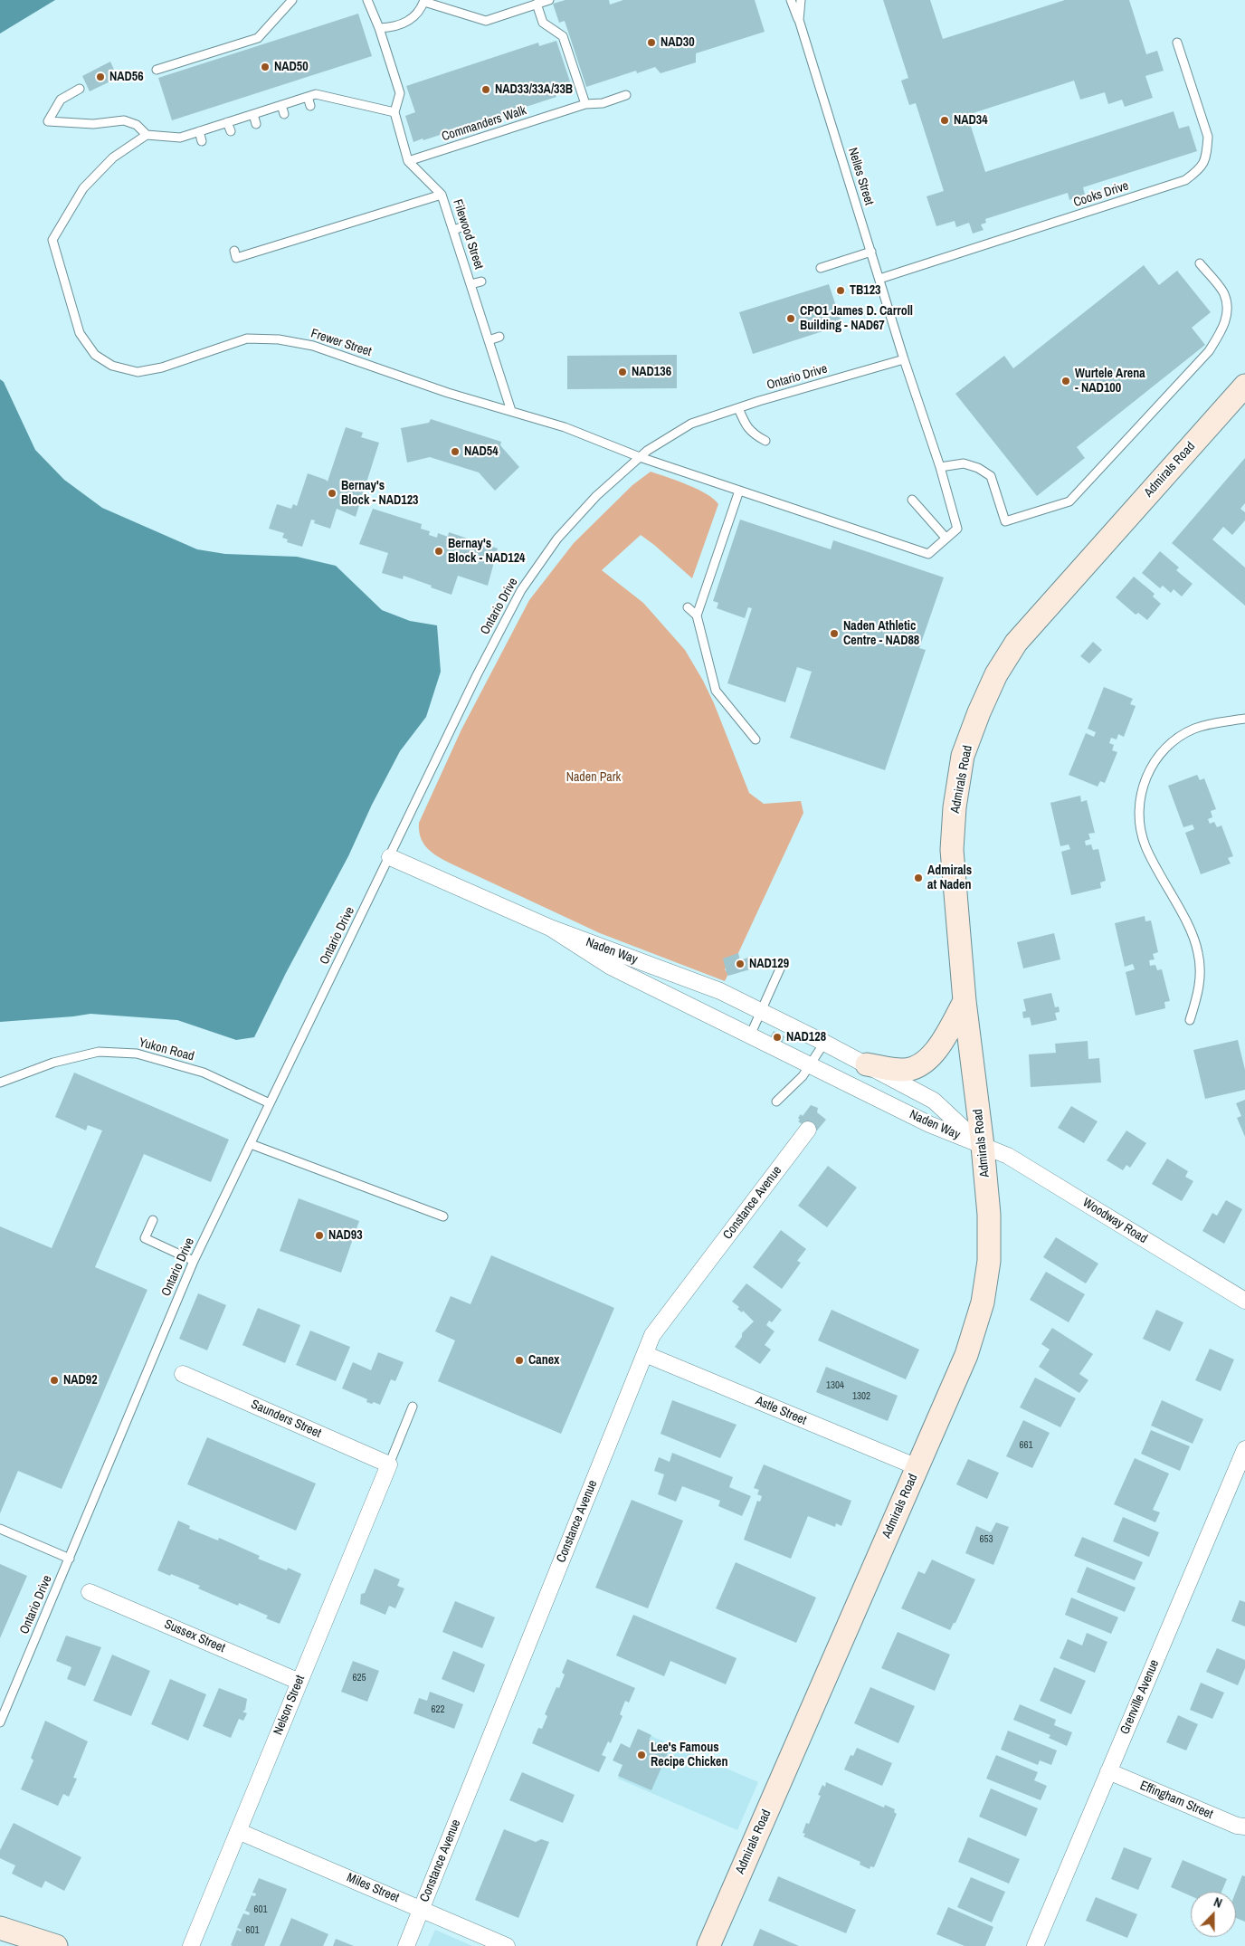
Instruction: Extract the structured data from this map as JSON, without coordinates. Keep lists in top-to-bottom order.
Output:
{
  "streets": {
    "main road": ["Admirals Road"],
    "street": [
      "Naden Way",
      "Constance Avenue",
      "Woodway Road",
      "Astle Street",
      "Saunders Street",
      "Sussex Street",
      "Grenville Avenue",
      "Nelson Street",
      "Effingham Street",
      "Miles Street"
    ],
    "lane": [
      "Commanders Walk",
      "Nelles Street",
      "Cooks Drive",
      "Filewood Street",
      "Frewer Street",
      "Ontario Drive",
      "Yukon Road"
    ]
  },
  "crossings": [
    ["Commanders Walk", "Filewood Street"],
    ["Nelles Street", "Cooks Drive"],
    ["Nelles Street", "Frewer Street"],
    ["Nelles Street", "Ontario Drive"],
    ["Filewood Street", "Frewer Street"],
    ["Frewer Street", "Ontario Drive"],
    ["Ontario Drive", "Naden Way"],
    ["Ontario Drive", "Yukon Road"],
    ["Admirals Road", "Naden Way"],
    ["Admirals Road", "Woodway Road"],
    ["Admirals Road", "Astle Street"],
    ["Naden Way", "Woodway Road"],
    ["Constance Avenue", "Astle Street"],
    ["Constance Avenue", "Miles Street"],
    ["Saunders Street", "Nelson Street"],
    ["Sussex Street", "Nelson Street"],
    ["Grenville Avenue", "Effingham Street"],
    ["Nelson Street", "Miles Street"]
  ],
  "parks": ["Naden Park"],
  "places": [
    "NAD30",
    "NAD50",
    "NAD56",
    "NAD33/33A/33B",
    "NAD34",
    "TB123",
    "CPO1 James D. Carroll Building - NAD67",
    "NAD136",
    "Wurtele Arena - NAD100",
    "NAD54",
    "Bernay's Block - NAD123",
    "Bernay's Block - NAD124",
    "Naden Athletic Centre - NAD88",
    "Admirals at Naden",
    "NAD129",
    "NAD128",
    "NAD93",
    "Canex",
    "NAD92",
    "Lee's Famous Recipe Chicken"
  ],
  "house_numbers": [
    "1304",
    "1302",
    "661",
    "653",
    "625",
    "622",
    "601",
    "601"
  ],
  "north": "top"
}
